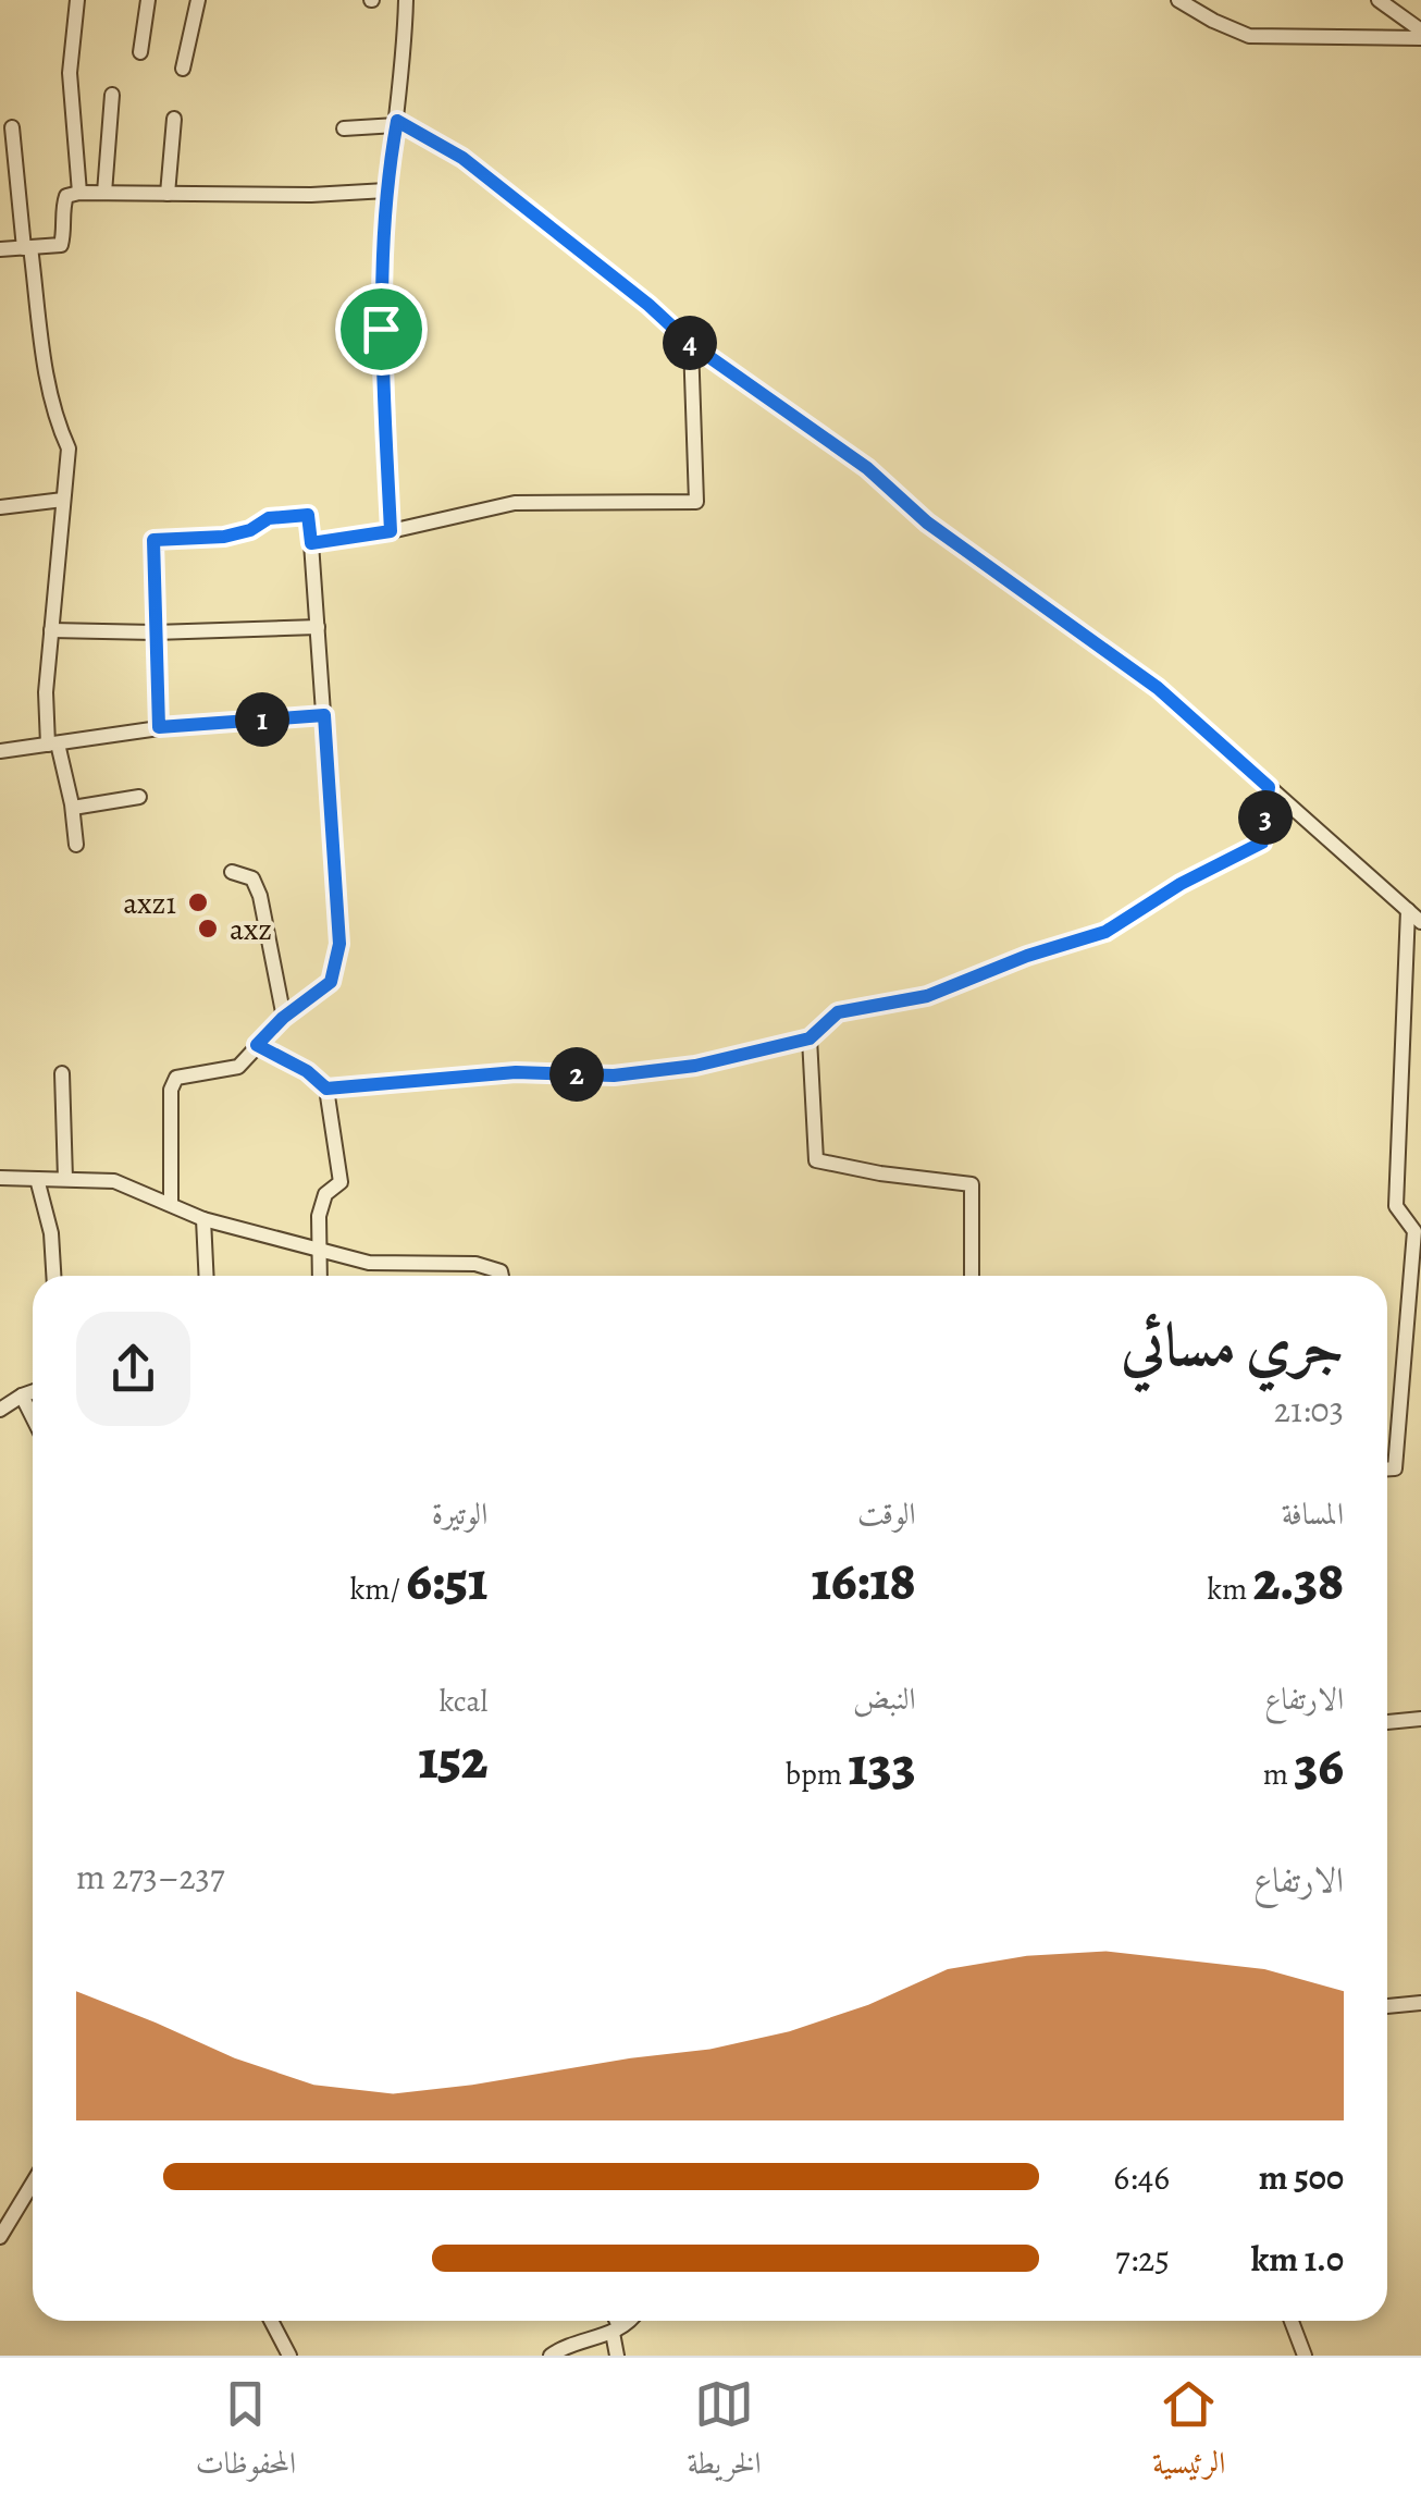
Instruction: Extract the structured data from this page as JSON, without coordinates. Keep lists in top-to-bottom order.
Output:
{
  "places": ["axz1", "axz"],
  "page": {
    "pins": [
      "4",
      "1",
      "3",
      "2"
    ],
    "heading": ["جري مسائي", "21:03"],
    "stats": [
      ["المسافة", "2.38 km"],
      ["الوقت", "16:18"],
      ["الوتيرة", "6:51 /km"],
      ["الارتفاع", "36 m"],
      ["النبض", "133 bpm"],
      ["kcal", "152"]
    ],
    "chart": ["الارتفاع", "237–273 m"],
    "list": [
      {
        "name": "500 m",
        "note": "6:46"
      },
      {
        "name": "1.0 km",
        "note": "7:25"
      }
    ],
    "tabs": ["الرئيسية", "الخريطة", "المحفوظات"]
  }
}
